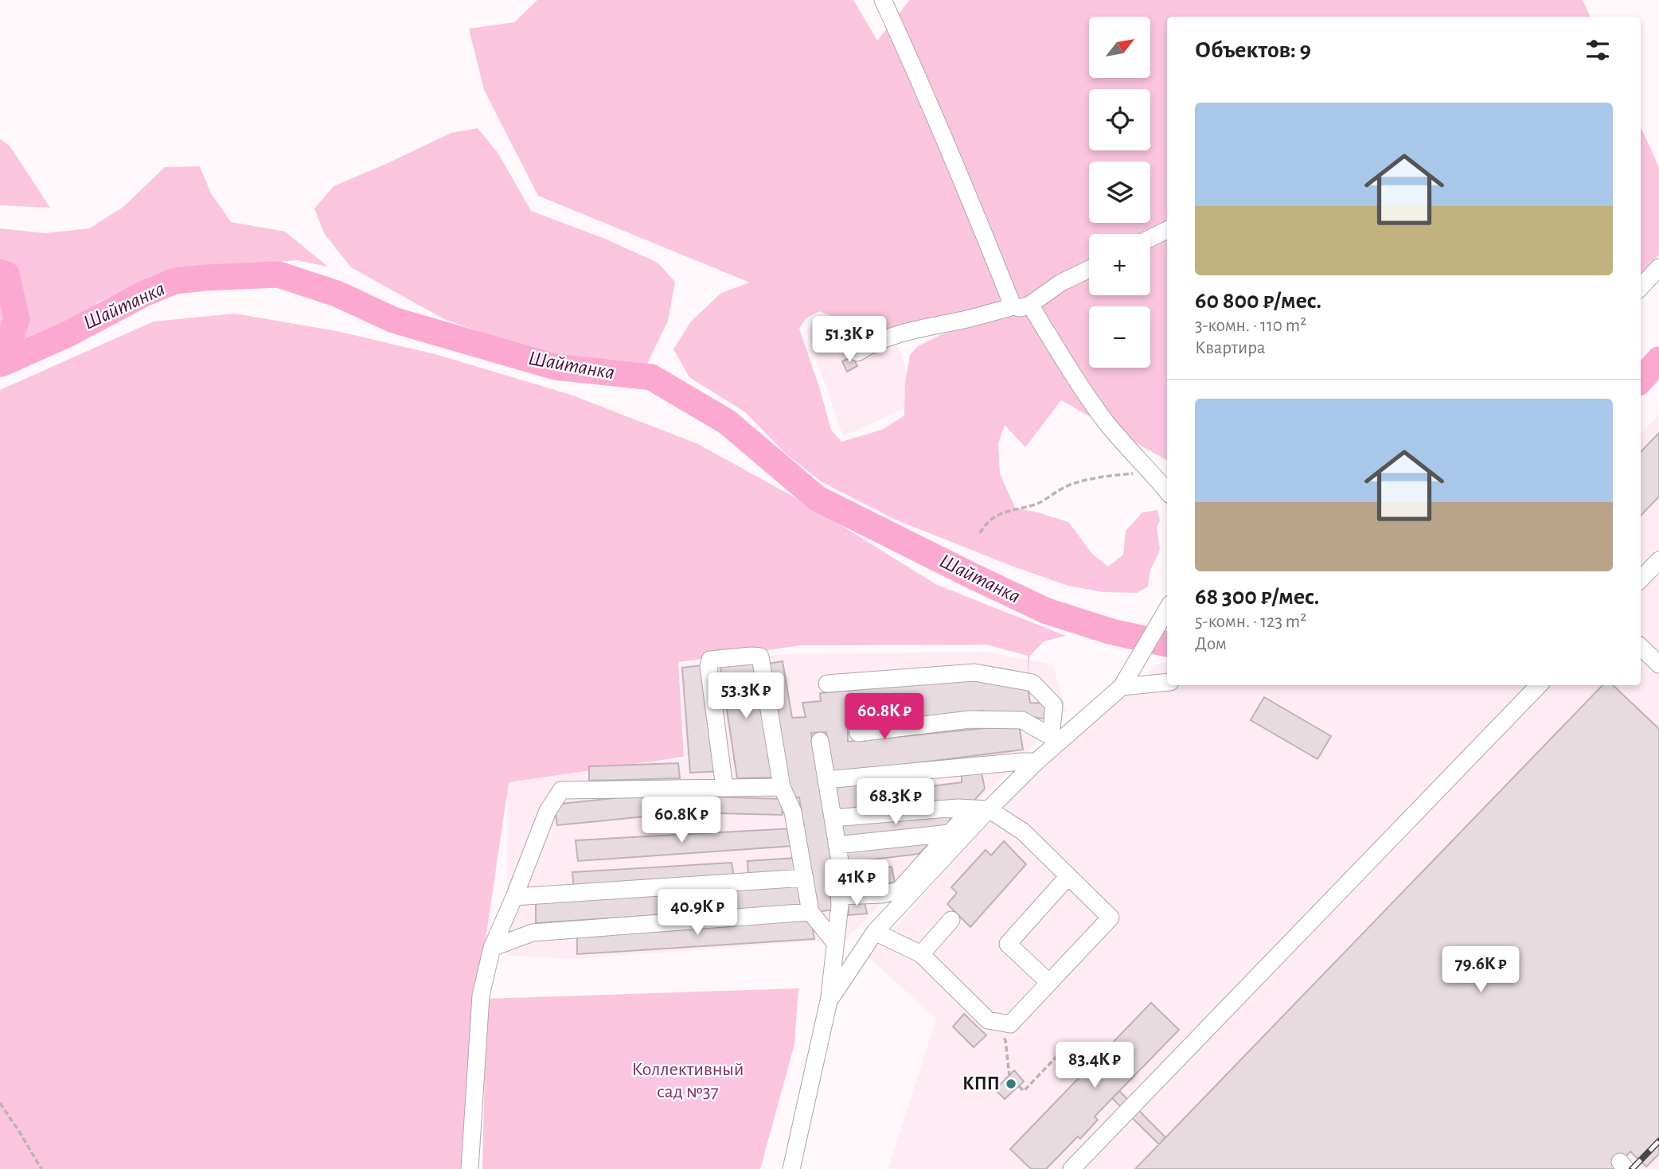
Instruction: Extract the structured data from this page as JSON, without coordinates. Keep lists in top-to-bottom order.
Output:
{
  "water": ["Шайтанка"],
  "parks": ["Коллективный сад №37"],
  "places": ["КПП"],
  "north": "top right",
  "page": {
    "map_buttons": ["+", "−"],
    "heading": "Объектов: 9",
    "list": [
      {
        "name": "60 800 ₽/мес.",
        "note": "3-комн. · 110 m² · Квартира"
      },
      {
        "name": "68 300 ₽/мес.",
        "note": "5-комн. · 123 m² · Дом"
      }
    ],
    "price": [
      "51.3K ₽",
      "53.3K ₽",
      "60.8K ₽",
      "68.3K ₽",
      "60.8K ₽",
      "41K ₽",
      "40.9K ₽",
      "79.6K ₽",
      "83.4K ₽"
    ]
  }
}
